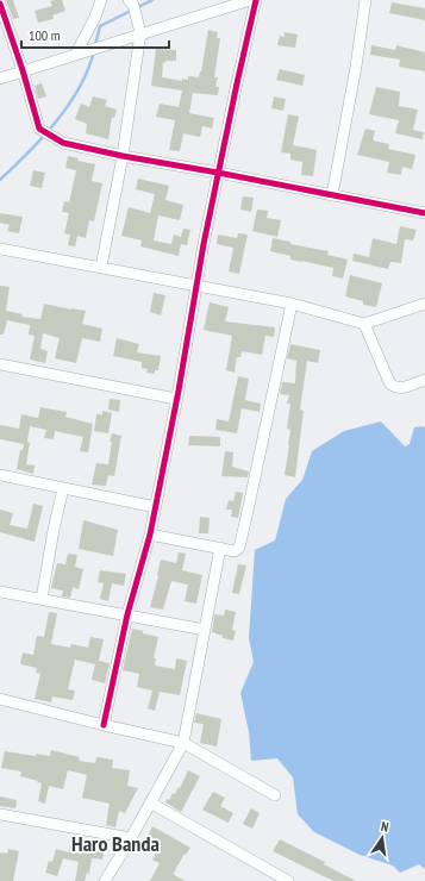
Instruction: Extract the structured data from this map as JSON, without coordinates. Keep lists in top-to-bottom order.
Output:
{
  "districts": ["Haro Banda"],
  "scale_bar": "100 m",
  "north": "top"
}
